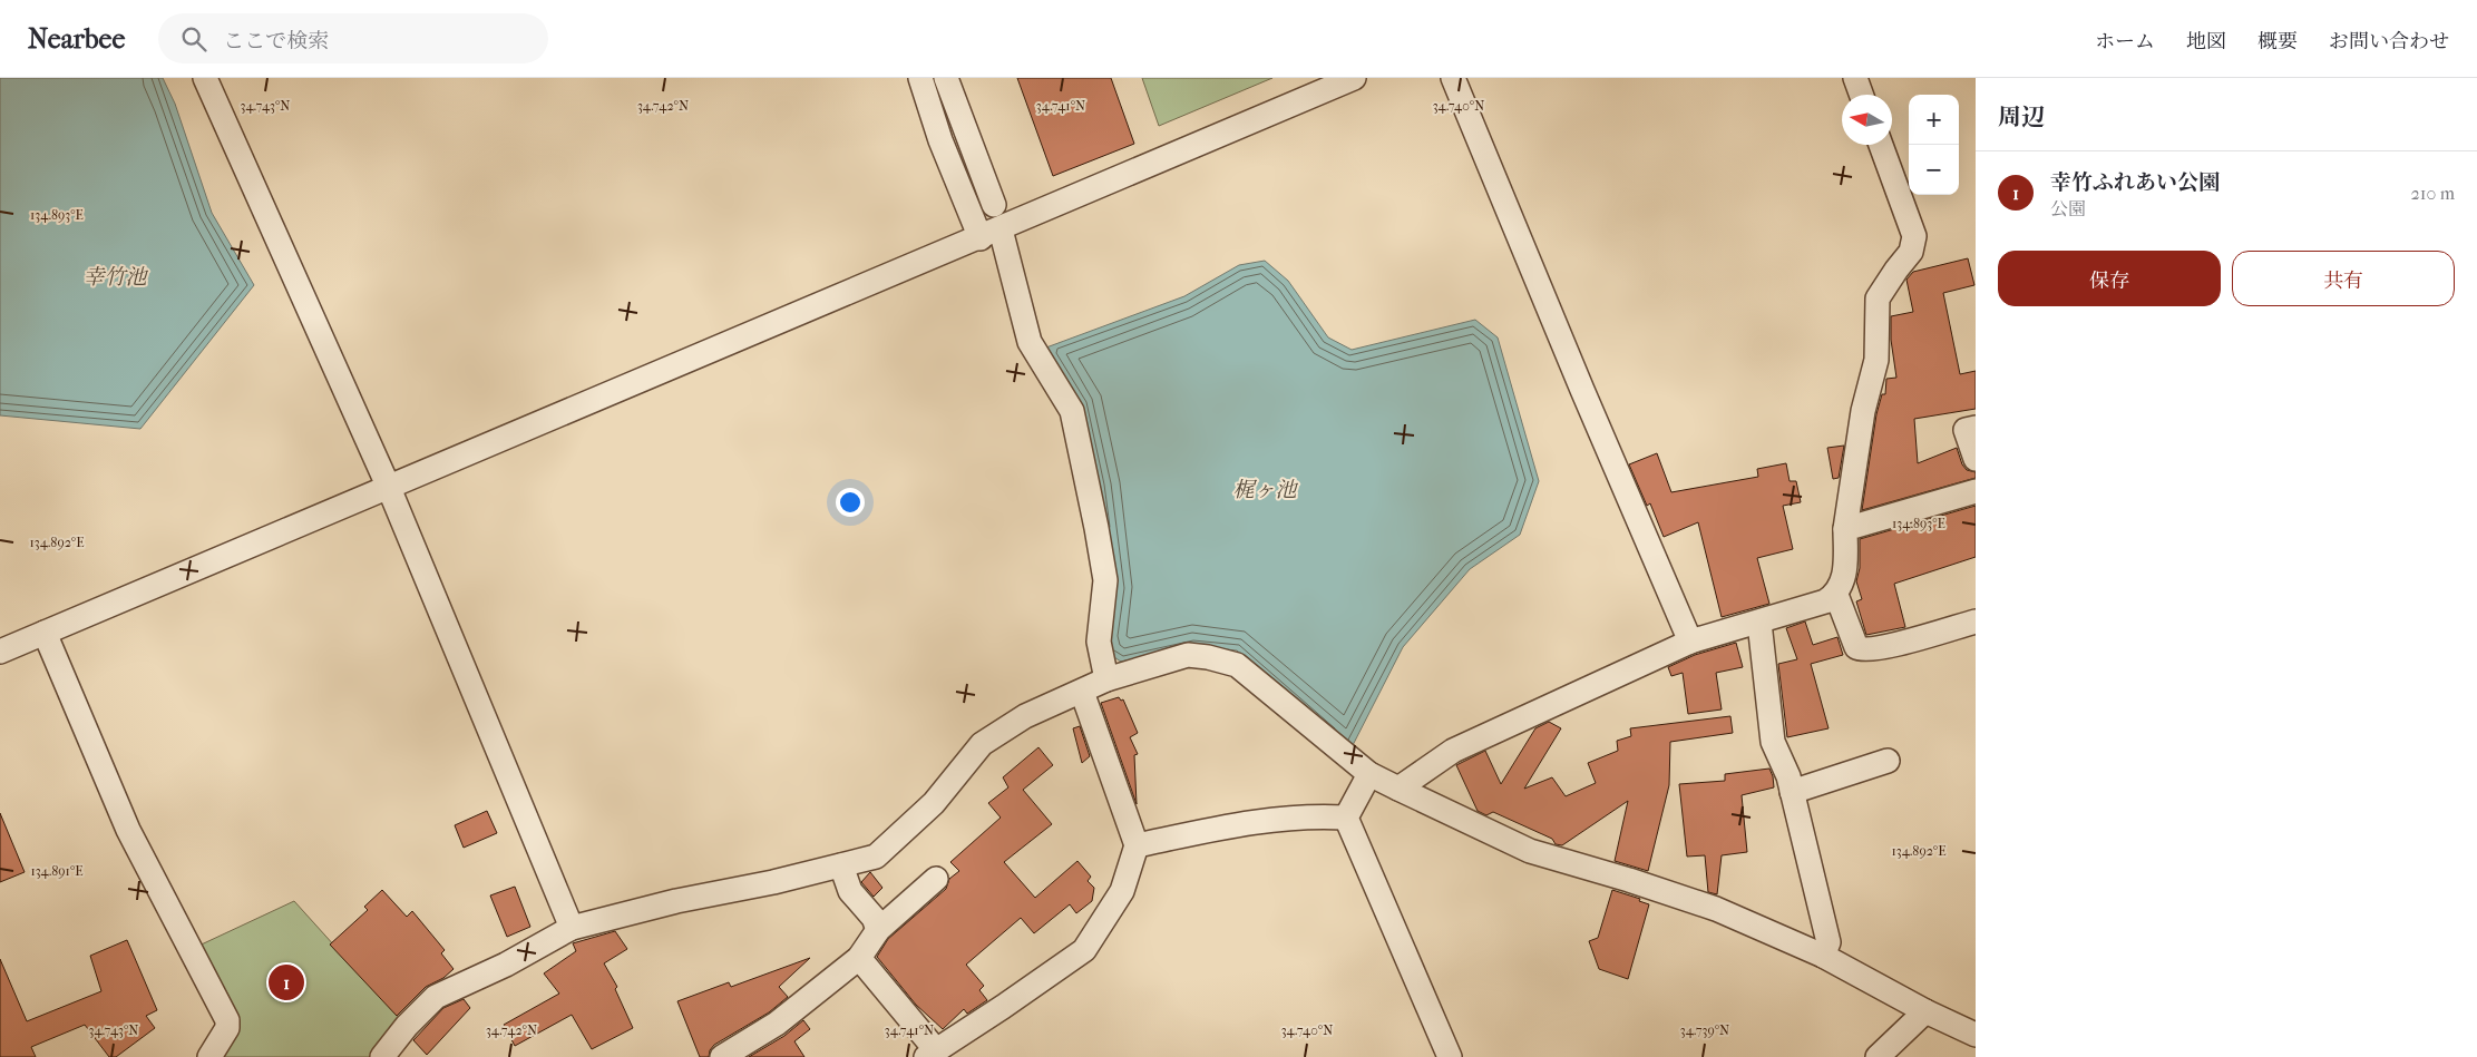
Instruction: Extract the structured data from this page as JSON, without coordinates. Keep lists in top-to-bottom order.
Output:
{
  "water": ["幸竹池", "梶ヶ池"],
  "north": "left",
  "page": {
    "header": "Nearbee",
    "search": "ここで検索",
    "nav": [
      "ホーム",
      "地図",
      "概要",
      "お問い合わせ"
    ],
    "heading": "周辺",
    "map_buttons": ["+", "−"],
    "list": [
      {
        "mark": "1",
        "name": "幸竹ふれあい公園",
        "note": "公園",
        "value": "210 m"
      }
    ],
    "buttons": ["保存", "共有"],
    "pins": "1"
  },
  "coordinates": [
    "34.743°N",
    "34.742°N",
    "34.741°N",
    "34.740°N",
    "134.893°E",
    "134.892°E",
    "134.891°E",
    "34.739°N"
  ]
}
